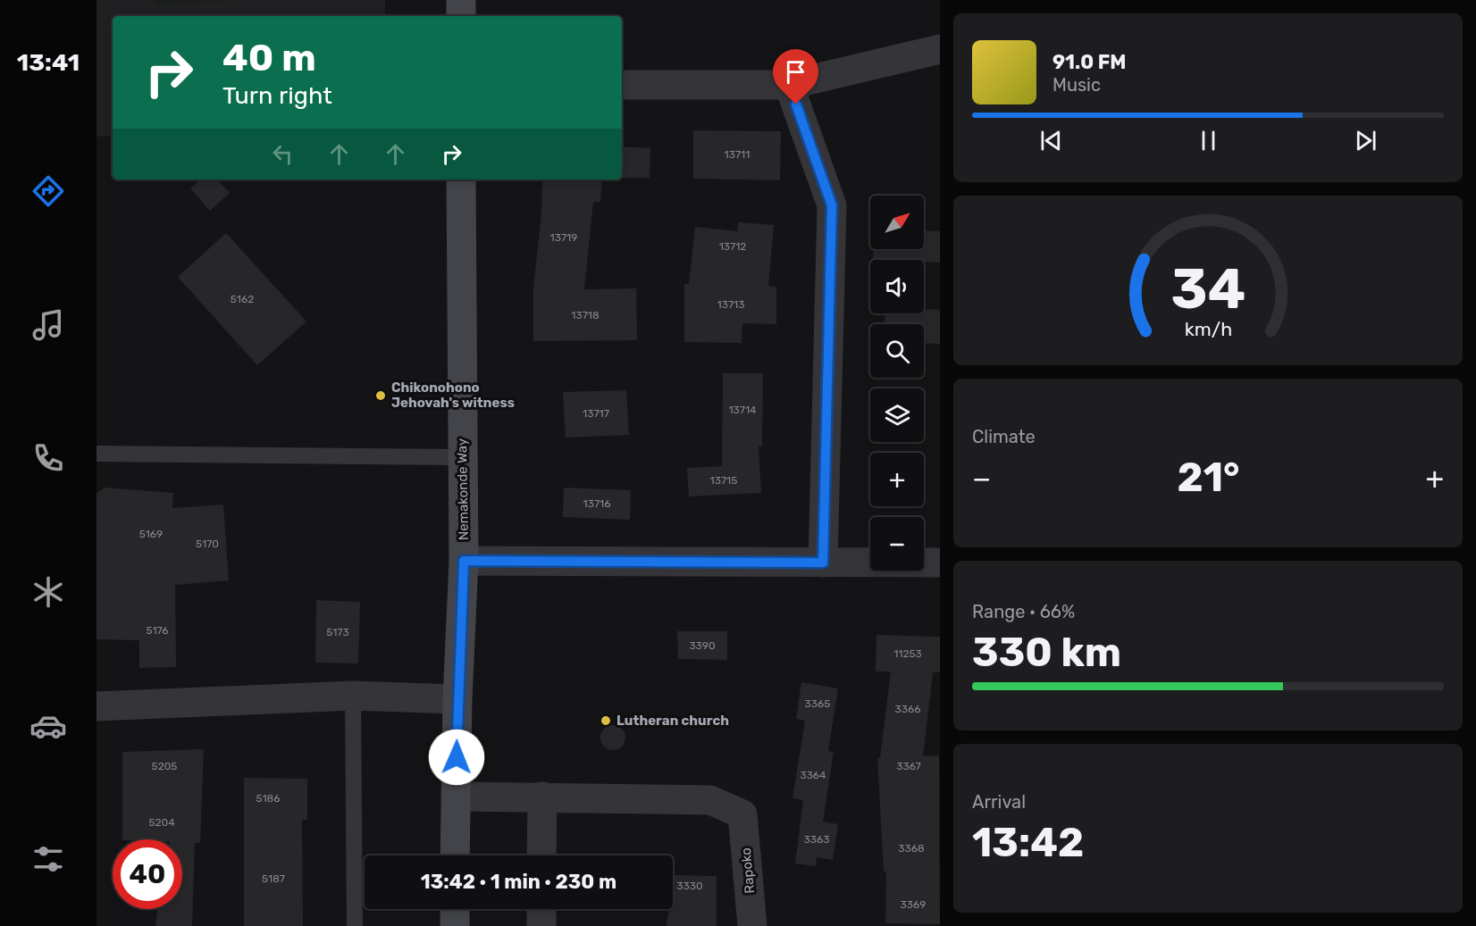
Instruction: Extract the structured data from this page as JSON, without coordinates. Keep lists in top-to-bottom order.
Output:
{
  "streets": {
    "street": ["Nemakonde Way", "Rapoko"]
  },
  "places": ["Chikonohono Jehovah's witness", "Lutheran church"],
  "house_numbers": [
    "13711",
    "13719",
    "13712",
    "5162",
    "13713",
    "13718",
    "13714",
    "13717",
    "13715",
    "13716",
    "5169",
    "5170",
    "5176",
    "5173",
    "3390",
    "11253",
    "3365",
    "3366",
    "5205",
    "3367",
    "3364",
    "5186",
    "5204",
    "3363",
    "3368",
    "5187",
    "3330",
    "3369"
  ],
  "north": "top right",
  "page": {
    "tabs": "13:41",
    "turn": ["40 m", "Turn right"],
    "song": ["91.0 FM", "Music"],
    "map_buttons": ["+", "−"],
    "tile": [
      "Climate",
      ["Range · 66%", "330 km"],
      ["Arrival", "13:42"]
    ],
    "heat": ["−", "21°", "+"],
    "limit": "40",
    "trip": "13:42 · 1 min · 230 m",
    "gauge": ["34", "km/h"]
  }
}
